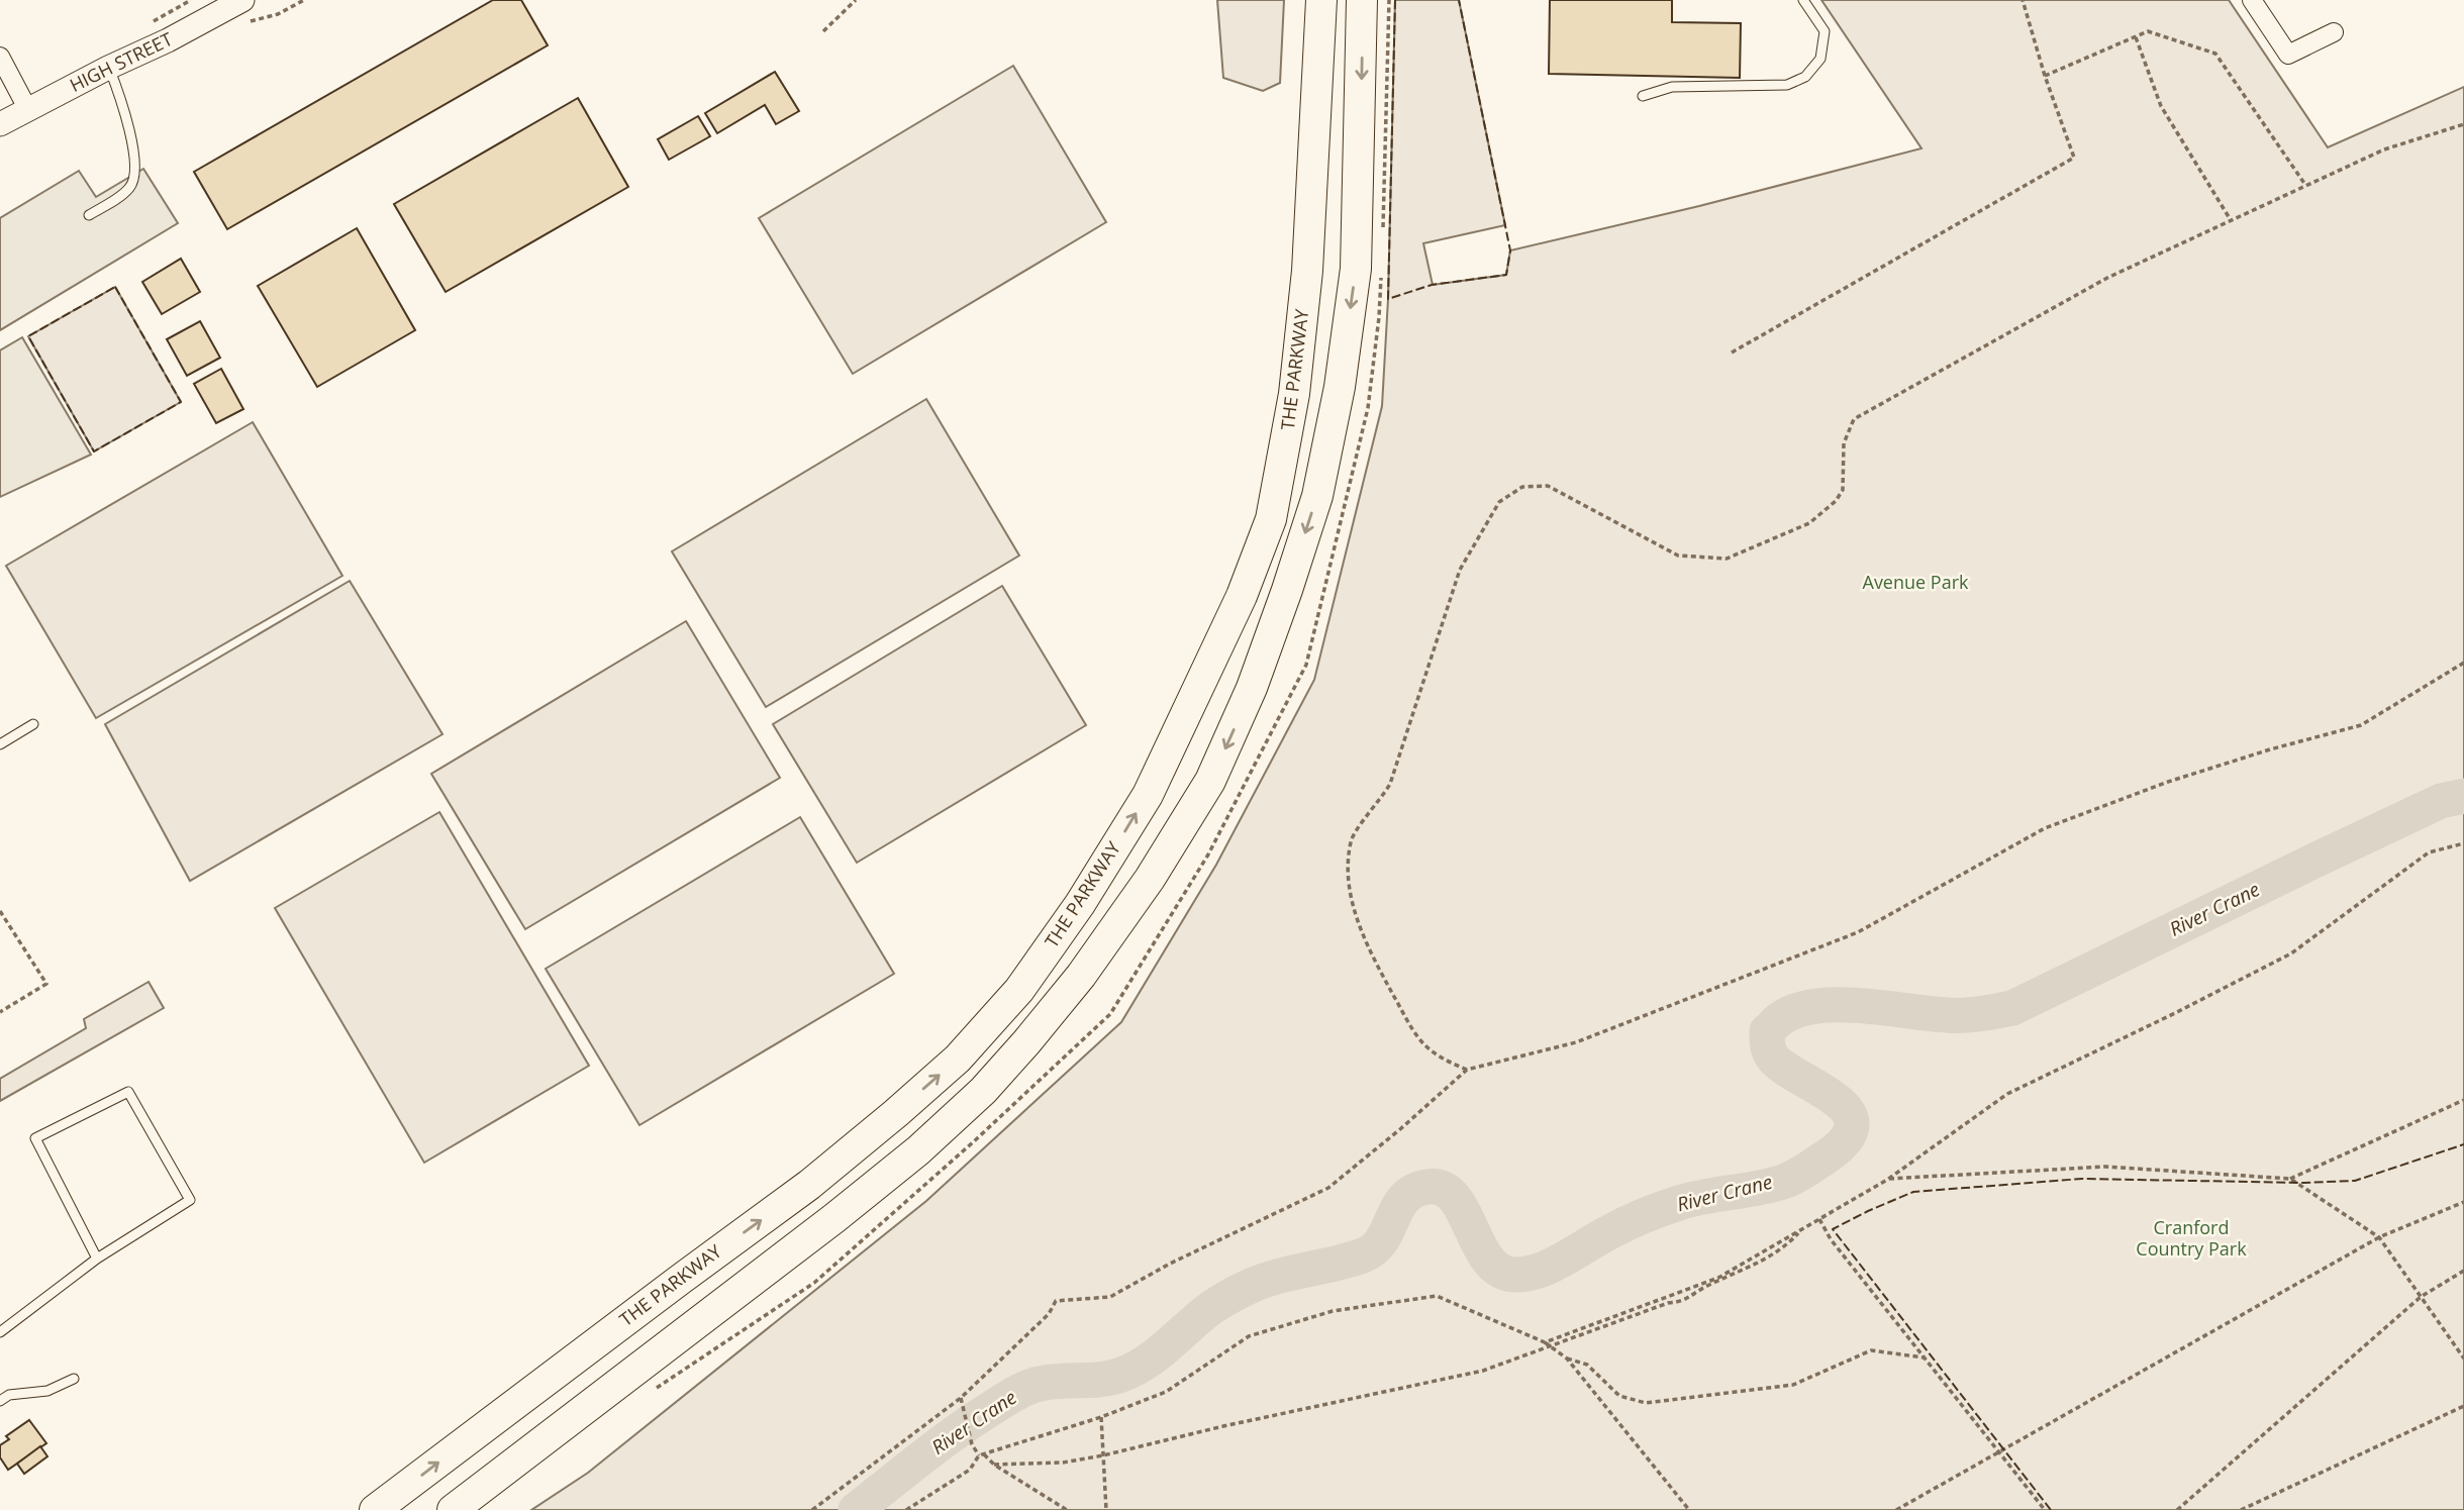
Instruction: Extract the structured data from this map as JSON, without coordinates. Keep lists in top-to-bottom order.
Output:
{
  "streets": {
    "highway": ["THE PARKWAY"],
    "street": ["HIGH STREET"]
  },
  "water": ["River Crane"],
  "parks": ["Avenue Park", "Cranford Country Park"]
}
